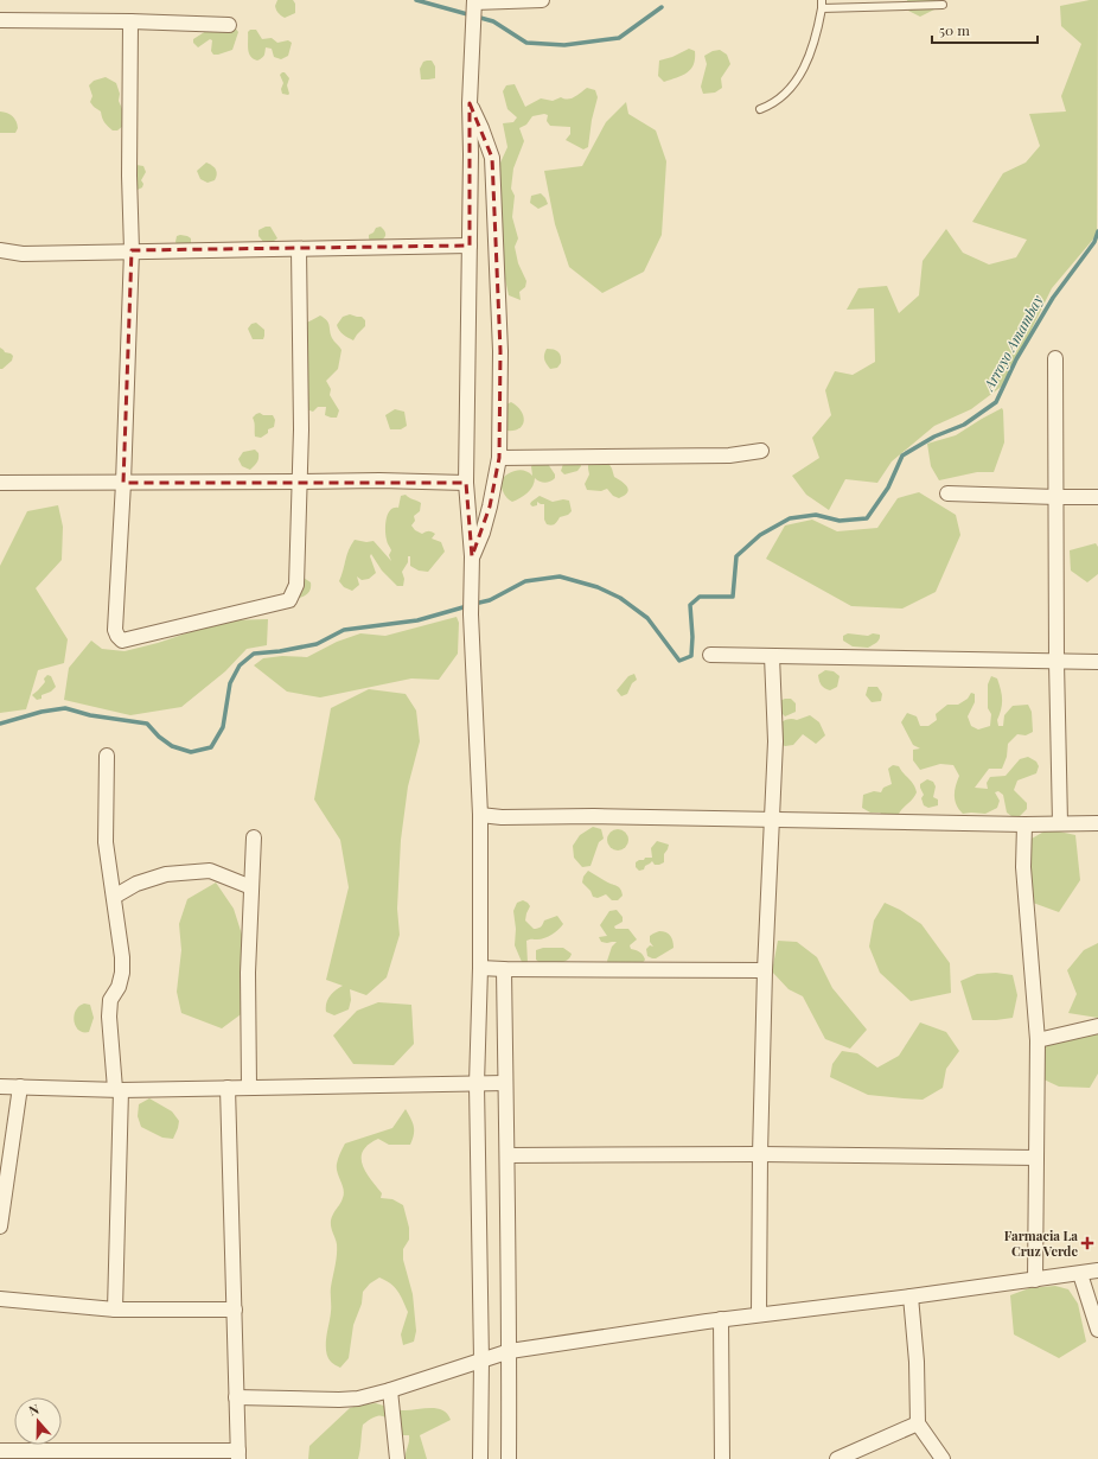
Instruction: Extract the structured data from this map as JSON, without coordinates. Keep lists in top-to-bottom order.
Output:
{
  "water": ["Arroyo Amambay"],
  "places": {
    "health": ["Farmacia La Cruz Verde"]
  },
  "scale_bar": "50 m",
  "north": "top"
}
